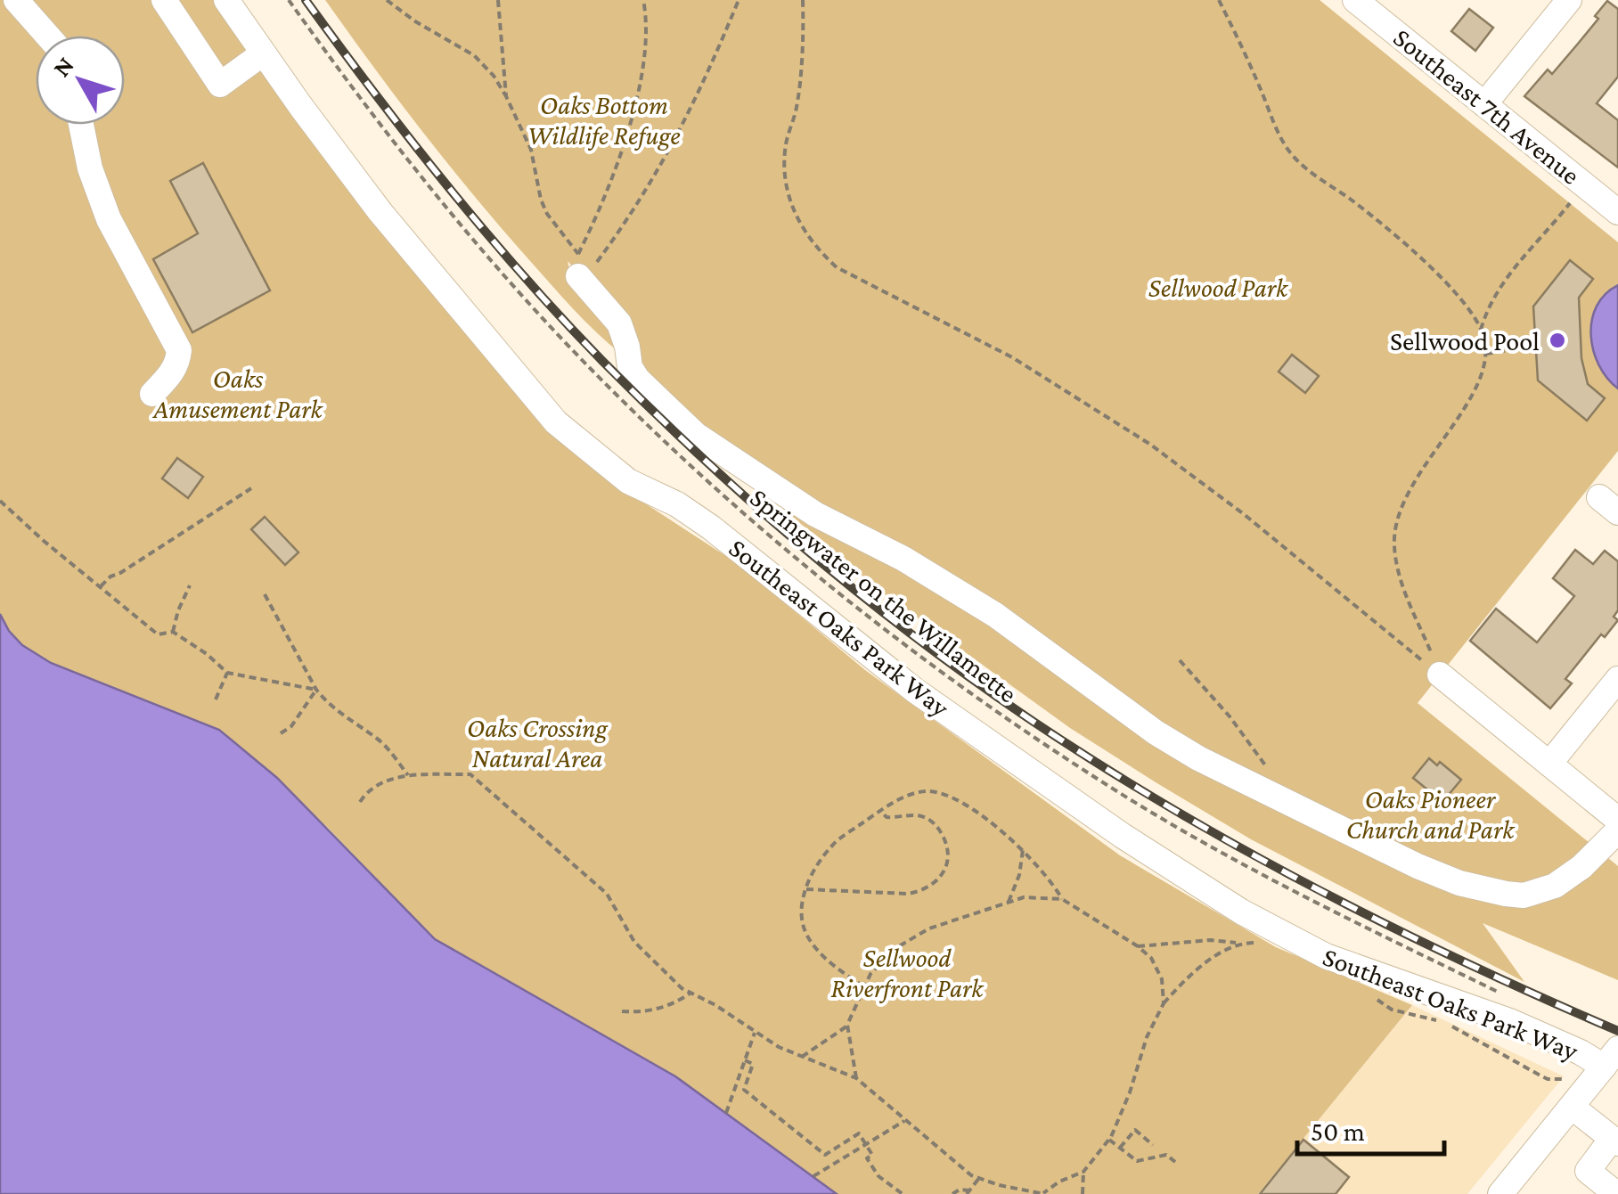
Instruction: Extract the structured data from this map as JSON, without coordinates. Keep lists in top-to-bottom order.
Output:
{
  "streets": {
    "street": ["Southeast 7th Avenue", "Southeast Oaks Park Way"],
    "path": ["Springwater on the Willamette"]
  },
  "parks": [
    "Oaks Bottom Wildlife Refuge",
    "Sellwood Park",
    "Oaks Amusement Park",
    "Oaks Crossing Natural Area",
    "Oaks Pioneer Church and Park",
    "Sellwood Riverfront Park"
  ],
  "places": ["Sellwood Pool"],
  "scale_bar": "50 m",
  "north": "top left"
}
